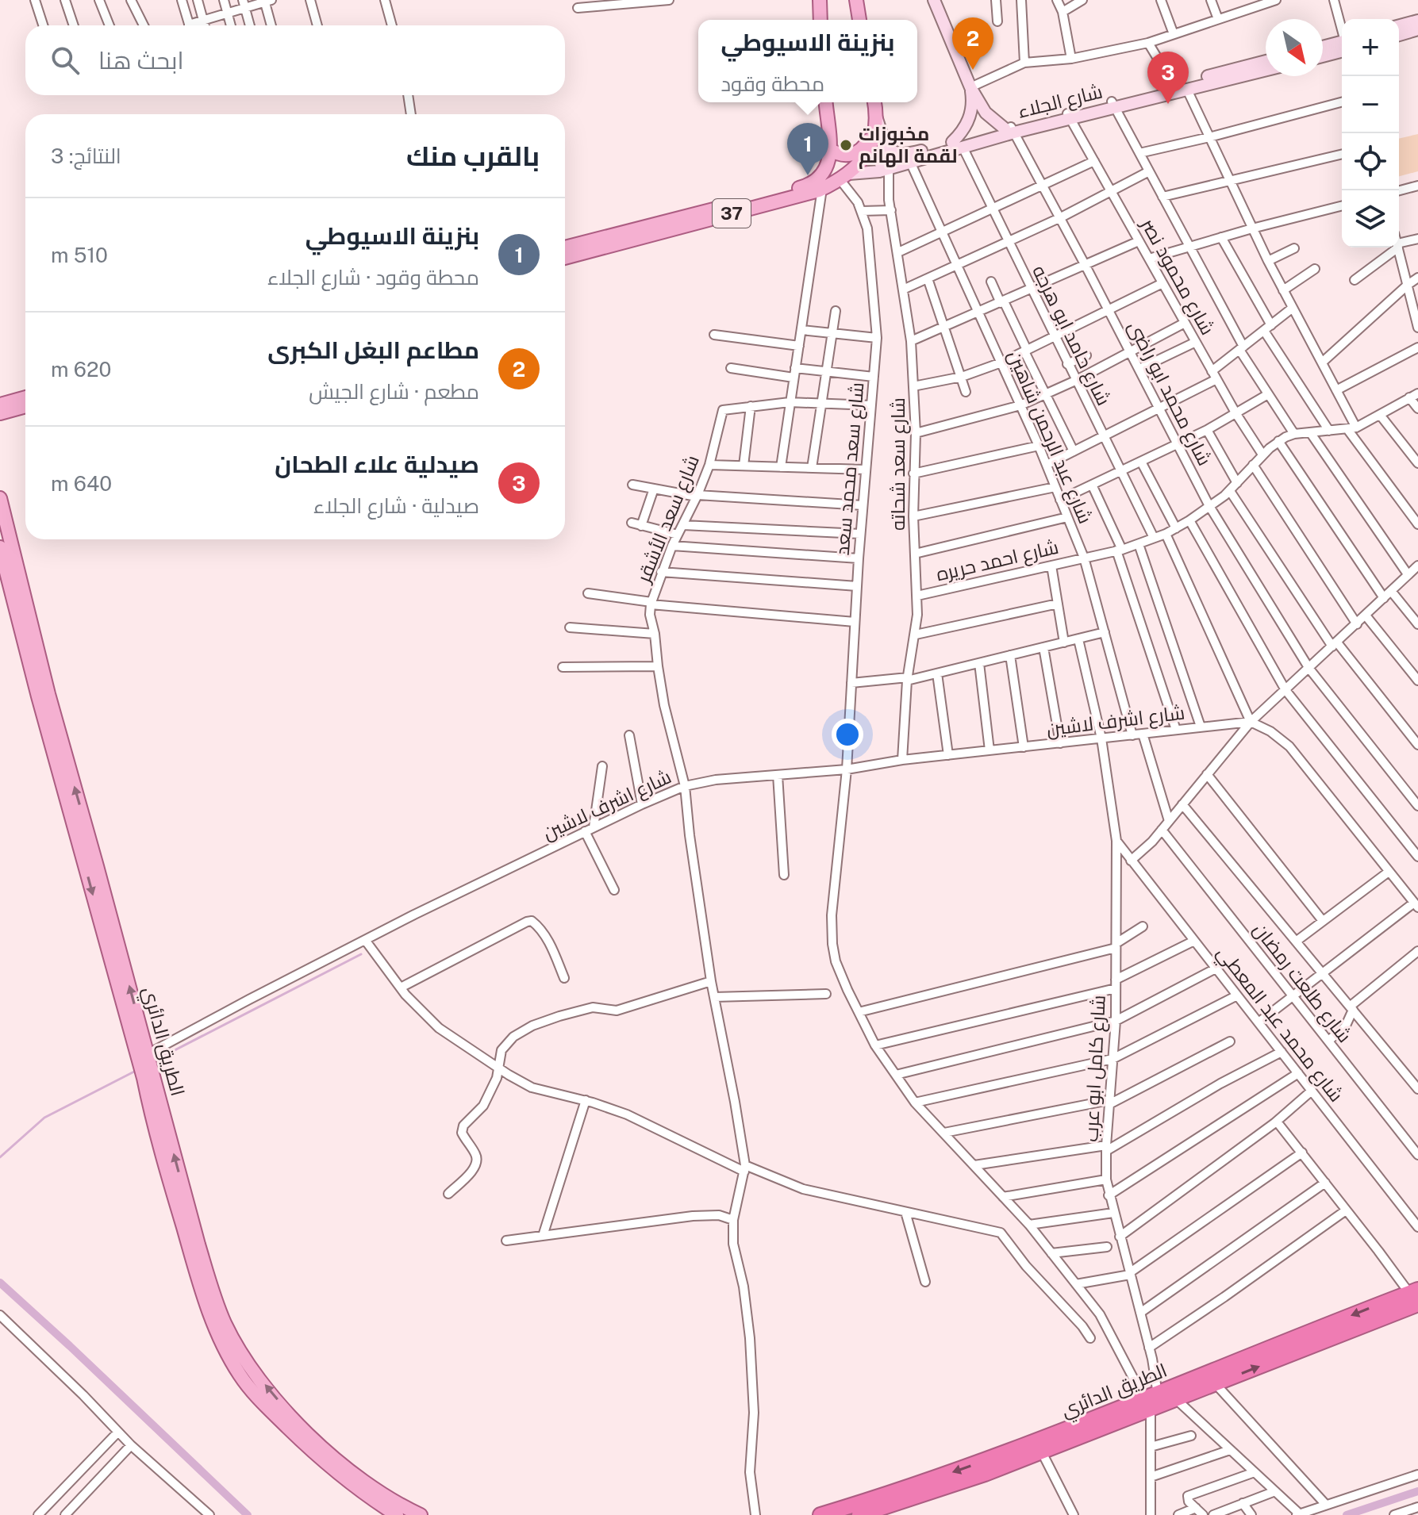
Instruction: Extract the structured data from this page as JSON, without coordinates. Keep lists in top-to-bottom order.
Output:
{
  "streets": {
    "highway": ["الطريق الدائري"],
    "main road": ["شارع الجلاء", "37"],
    "street": [
      "شارع محمود نصر",
      "شارع حامد ابو هرجه",
      "شارع محمد ابو راضى",
      "شارع عبد الرحمن شاهين",
      "شارع سعد شحاته",
      "شارع سعد محمد سعد",
      "شارع سعد الأشقر",
      "شارع احمد حريره",
      "شارع اشرف لاشين",
      "شارع طلعت رمضان",
      "شارع محمد عبد المعطي",
      "شارع كامل ابو عرب"
    ]
  },
  "crossings": [
    ["شارع الجلاء", "37"],
    ["شارع الجلاء", "شارع محمود نصر"],
    ["شارع الجلاء", "شارع حامد ابو هرجه"],
    ["شارع الجلاء", "شارع محمد ابو راضى"],
    ["شارع الجلاء", "شارع عبد الرحمن شاهين"],
    ["شارع الجلاء", "شارع سعد شحاته"],
    ["شارع الجلاء", "شارع سعد محمد سعد"],
    ["شارع محمود نصر", "شارع احمد حريره"],
    ["شارع حامد ابو هرجه", "شارع احمد حريره"],
    ["شارع محمد ابو راضى", "شارع احمد حريره"],
    ["شارع عبد الرحمن شاهين", "شارع احمد حريره"],
    ["شارع عبد الرحمن شاهين", "شارع اشرف لاشين"],
    ["شارع سعد شحاته", "شارع احمد حريره"],
    ["شارع سعد شحاته", "شارع اشرف لاشين"],
    ["شارع سعد محمد سعد", "شارع اشرف لاشين"],
    ["شارع سعد محمد سعد", "الطريق الدائري"],
    ["شارع سعد الأشقر", "شارع اشرف لاشين"],
    ["شارع اشرف لاشين", "الطريق الدائري"],
    ["شارع اشرف لاشين", "شارع كامل ابو عرب"],
    ["شارع محمد عبد المعطي", "شارع كامل ابو عرب"],
    ["الطريق الدائري", "شارع كامل ابو عرب"]
  ],
  "places": ["مخبوزات لقمة الهانم"],
  "north": "bottom right",
  "page": {
    "pins": ["2", "3", "1"],
    "map_buttons": ["+", "−"],
    "popup": ["بنزينة الاسيوطي", "محطة وقود"],
    "search": "ابحث هنا",
    "heading": ["بالقرب منك", "النتائج: 3"],
    "list": [
      {
        "mark": "1",
        "name": "بنزينة الاسيوطي",
        "note": "محطة وقود · شارع الجلاء",
        "value": "510 m"
      },
      {
        "mark": "2",
        "name": "مطاعم البغل الكبرى",
        "note": "مطعم · شارع الجيش",
        "value": "620 m"
      },
      {
        "mark": "3",
        "name": "صيدلية علاء الطحان",
        "note": "صيدلية · شارع الجلاء",
        "value": "640 m"
      }
    ]
  }
}
